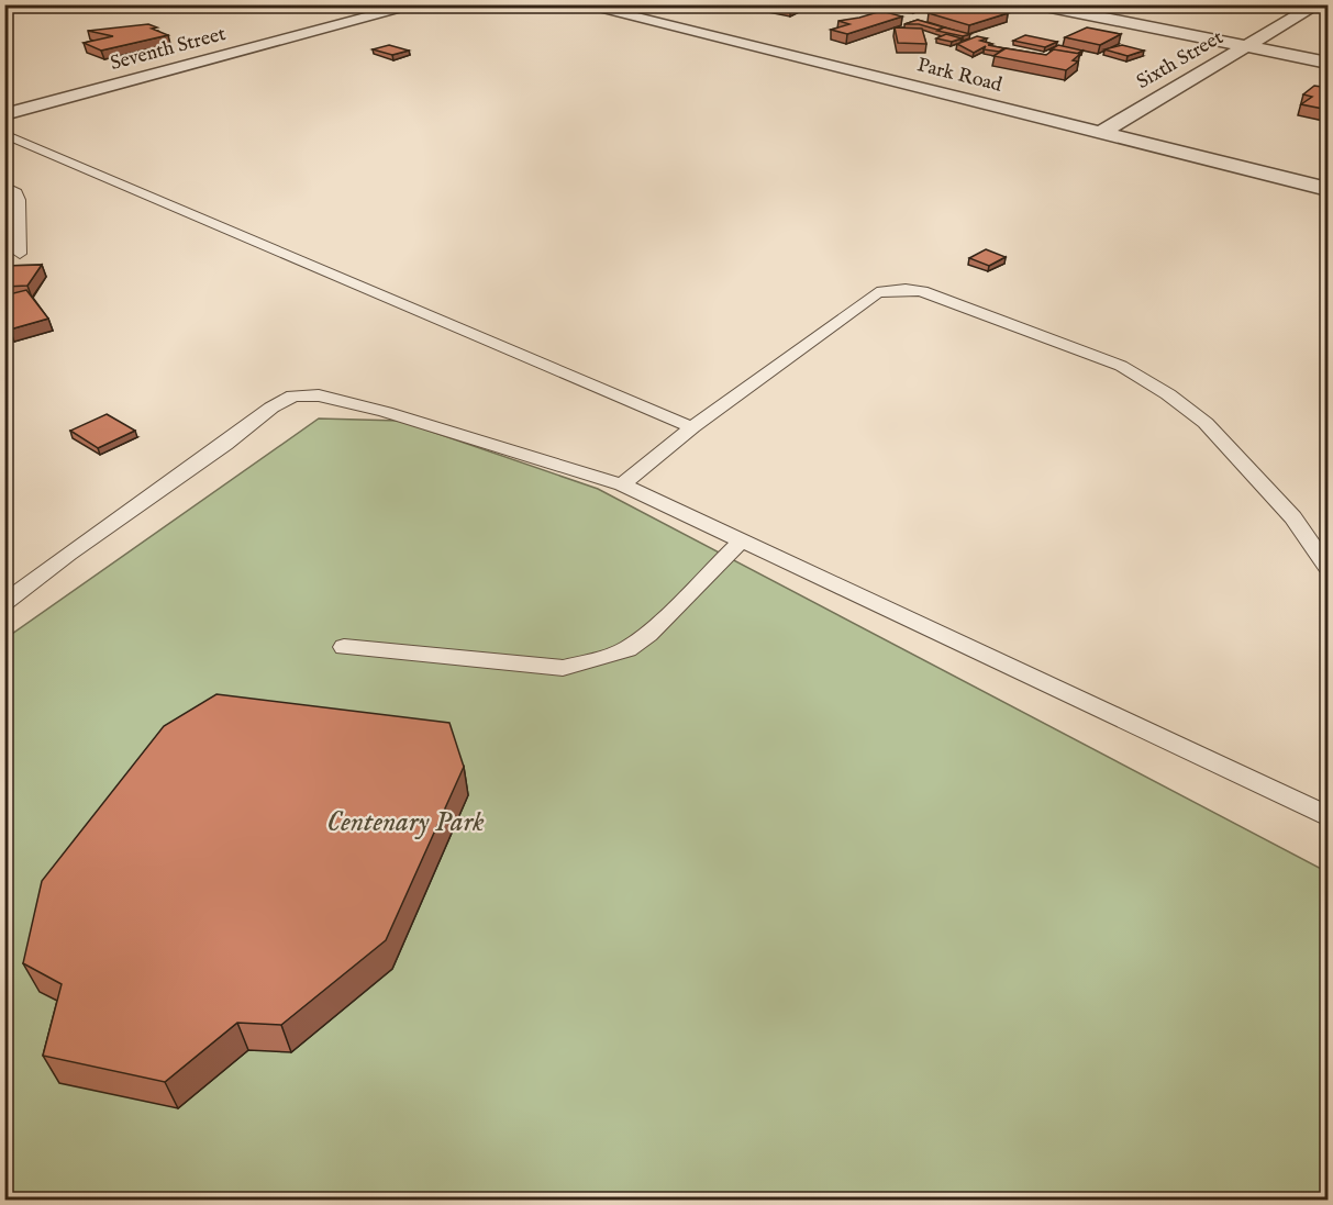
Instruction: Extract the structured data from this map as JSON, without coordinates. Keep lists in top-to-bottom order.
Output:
{
  "streets": {
    "street": ["Seventh Street", "Sixth Street", "Park Road"]
  },
  "crossings": [
    ["Sixth Street", "Park Road"]
  ],
  "parks": ["Centenary Park"]
}
